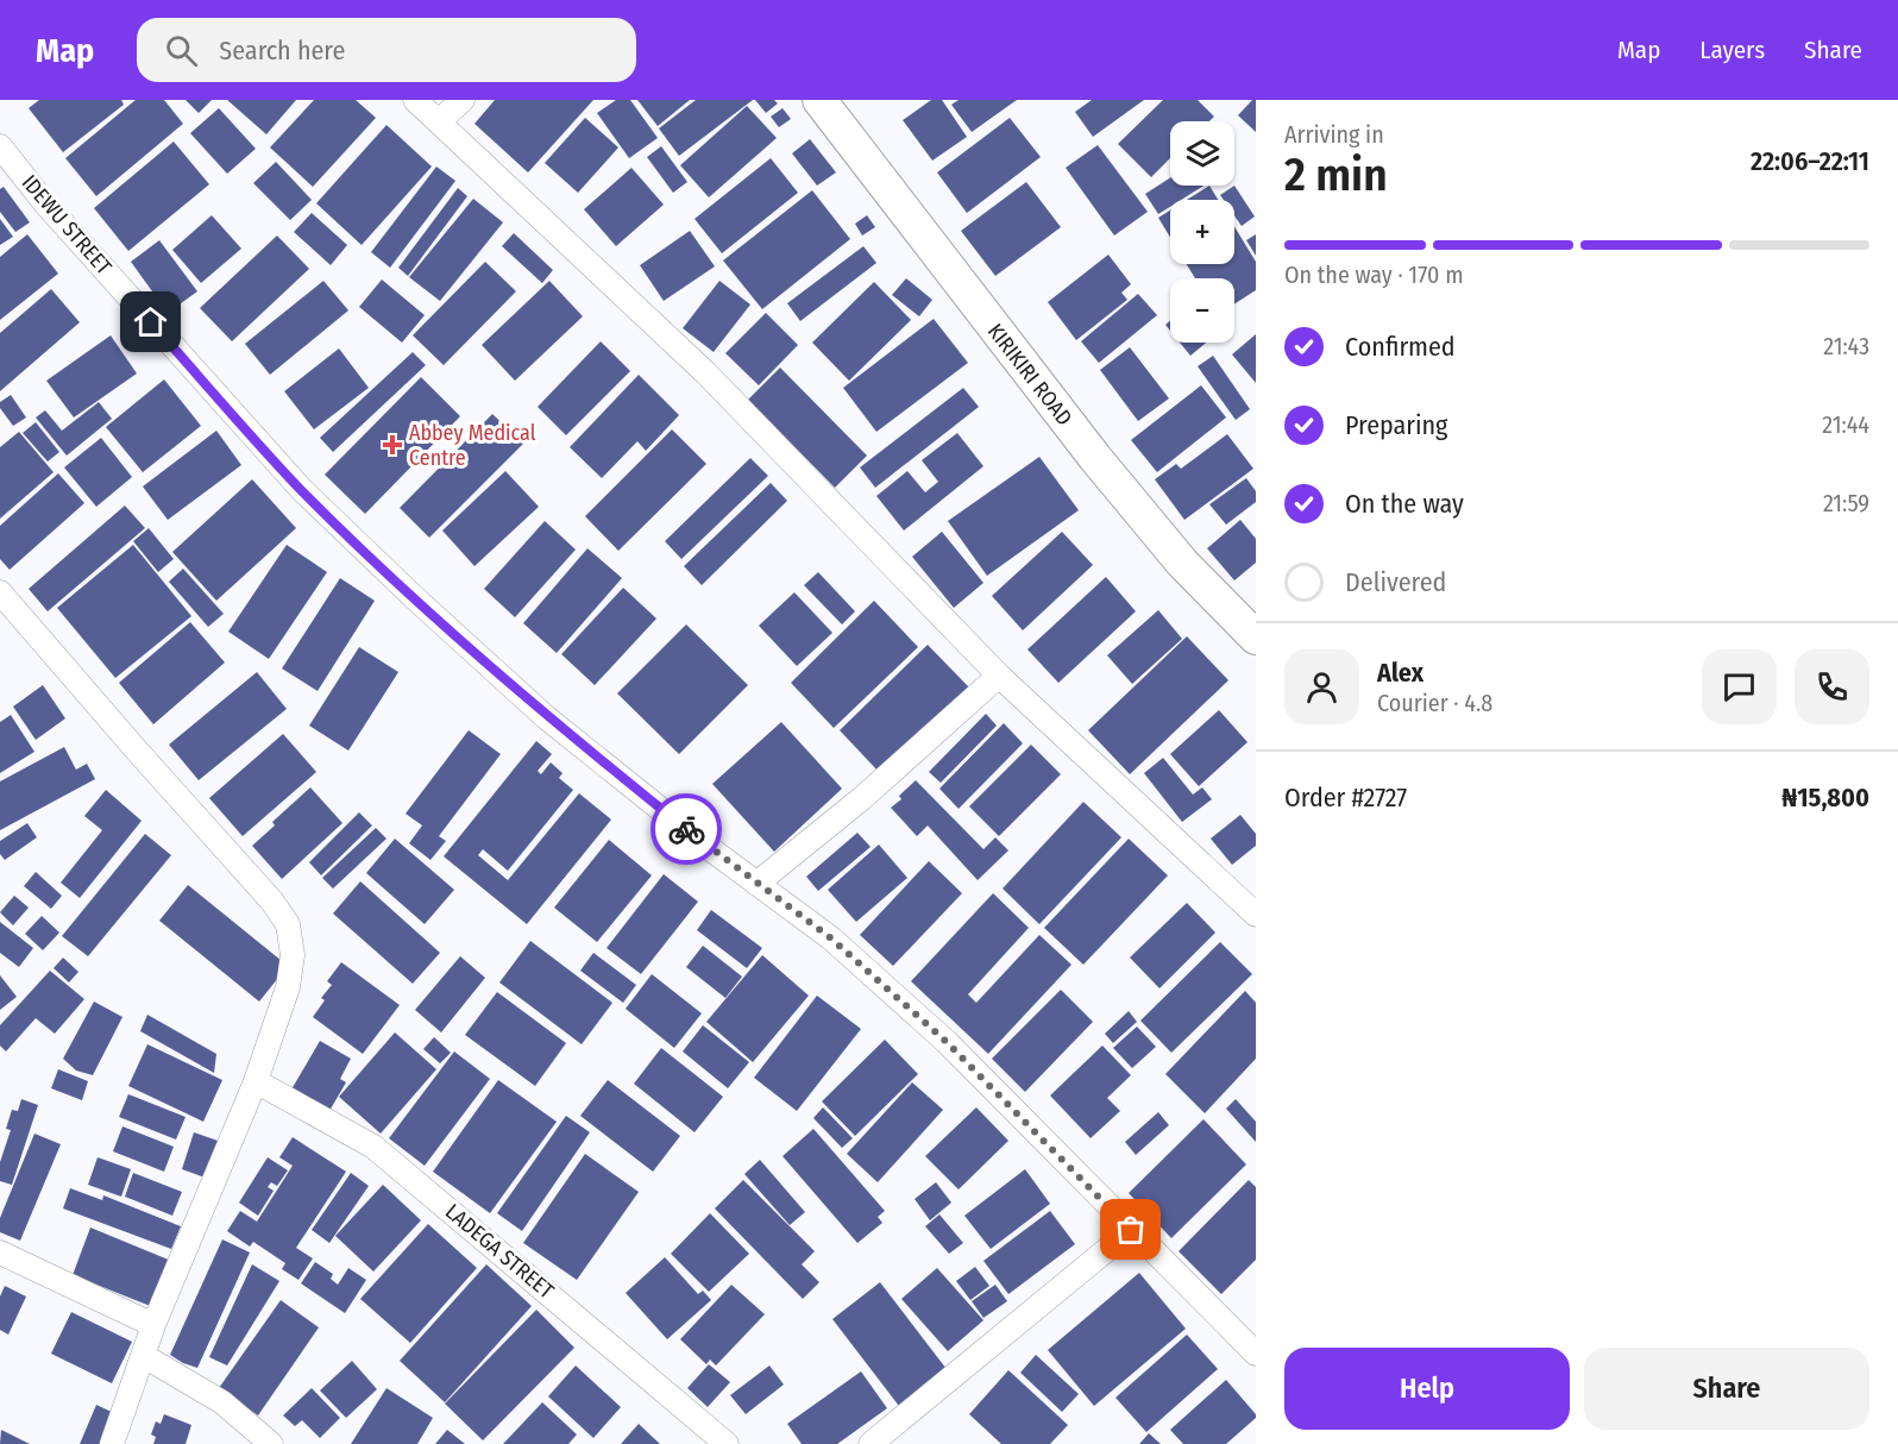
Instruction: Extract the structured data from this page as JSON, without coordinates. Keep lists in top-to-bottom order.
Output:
{
  "streets": {
    "main road": ["KIRIKIRI ROAD"],
    "street": ["IDEWU STREET", "LADEGA STREET"]
  },
  "places": {
    "health": ["Abbey Medical Centre"]
  },
  "page": {
    "header": "Map",
    "search": "Search here",
    "nav": ["Map", "Layers", "Share"],
    "heading": ["2 min", "Arriving in", "22:06–22:11"],
    "panel": [
      "Alex",
      "Courier · 4.8",
      "Order #2727",
      "₦15,800"
    ],
    "map_buttons": ["+", "−"],
    "bar": "On the way · 170 m",
    "list": [
      ["Confirmed", "21:43"],
      ["Preparing", "21:44"],
      ["On the way", "21:59"],
      "Delivered"
    ],
    "buttons": ["Help", "Share"]
  }
}
